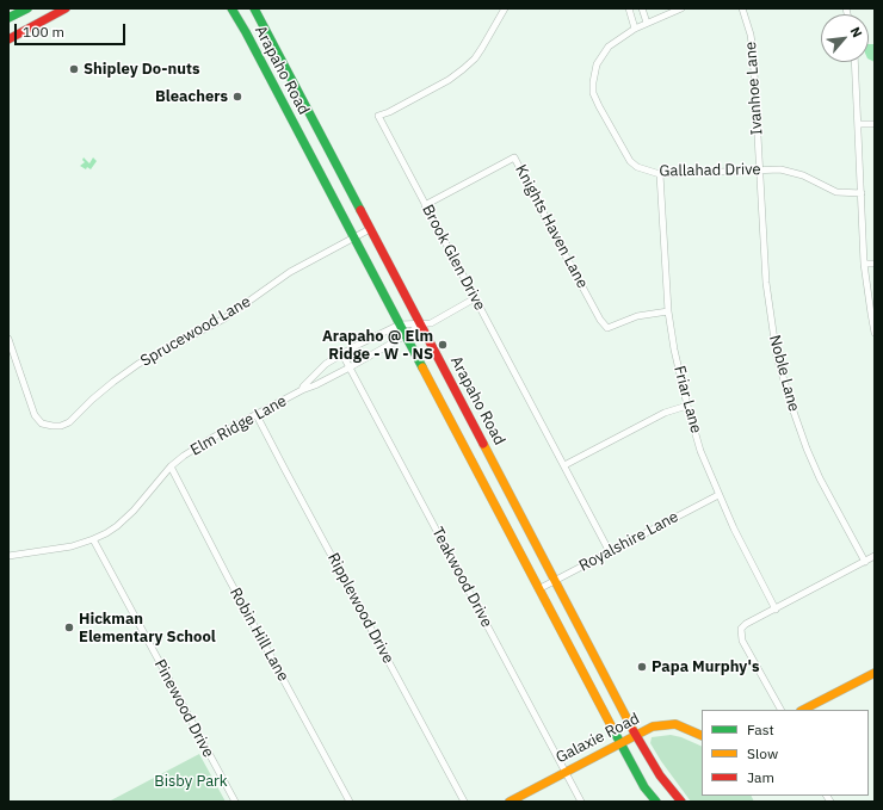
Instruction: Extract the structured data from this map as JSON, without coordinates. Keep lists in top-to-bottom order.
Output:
{
  "streets": {
    "main road": ["Arapaho Road", "Galaxie Road"],
    "street": [
      "Ivanhoe Lane",
      "Gallahad Drive",
      "Knights Haven Lane",
      "Brook Glen Drive",
      "Sprucewood Lane",
      "Noble Lane",
      "Friar Lane",
      "Elm Ridge Lane",
      "Royalshire Lane",
      "Teakwood Drive",
      "Ripplewood Drive",
      "Robin Hill Lane",
      "Pinewood Drive"
    ]
  },
  "crossings": [
    ["Arapaho Road", "Sprucewood Lane"],
    ["Arapaho Road", "Elm Ridge Lane"],
    ["Arapaho Road", "Royalshire Lane"],
    ["Arapaho Road", "Galaxie Road"],
    ["Ivanhoe Lane", "Gallahad Drive"],
    ["Ivanhoe Lane", "Noble Lane"],
    ["Gallahad Drive", "Noble Lane"],
    ["Gallahad Drive", "Friar Lane"],
    ["Knights Haven Lane", "Brook Glen Drive"],
    ["Knights Haven Lane", "Friar Lane"],
    ["Brook Glen Drive", "Elm Ridge Lane"],
    ["Brook Glen Drive", "Royalshire Lane"],
    ["Friar Lane", "Royalshire Lane"],
    ["Elm Ridge Lane", "Teakwood Drive"],
    ["Elm Ridge Lane", "Ripplewood Drive"],
    ["Elm Ridge Lane", "Robin Hill Lane"],
    ["Elm Ridge Lane", "Pinewood Drive"],
    ["Teakwood Drive", "Galaxie Road"]
  ],
  "parks": ["Bisby Park"],
  "places": [
    "Shipley Do-nuts",
    "Bleachers",
    "Arapaho @ Elm Ridge - W - NS",
    "Hickman Elementary School",
    "Papa Murphy's"
  ],
  "legend": ["Fast", "Slow", "Jam"],
  "scale_bar": "100 m",
  "north": "top right"
}
